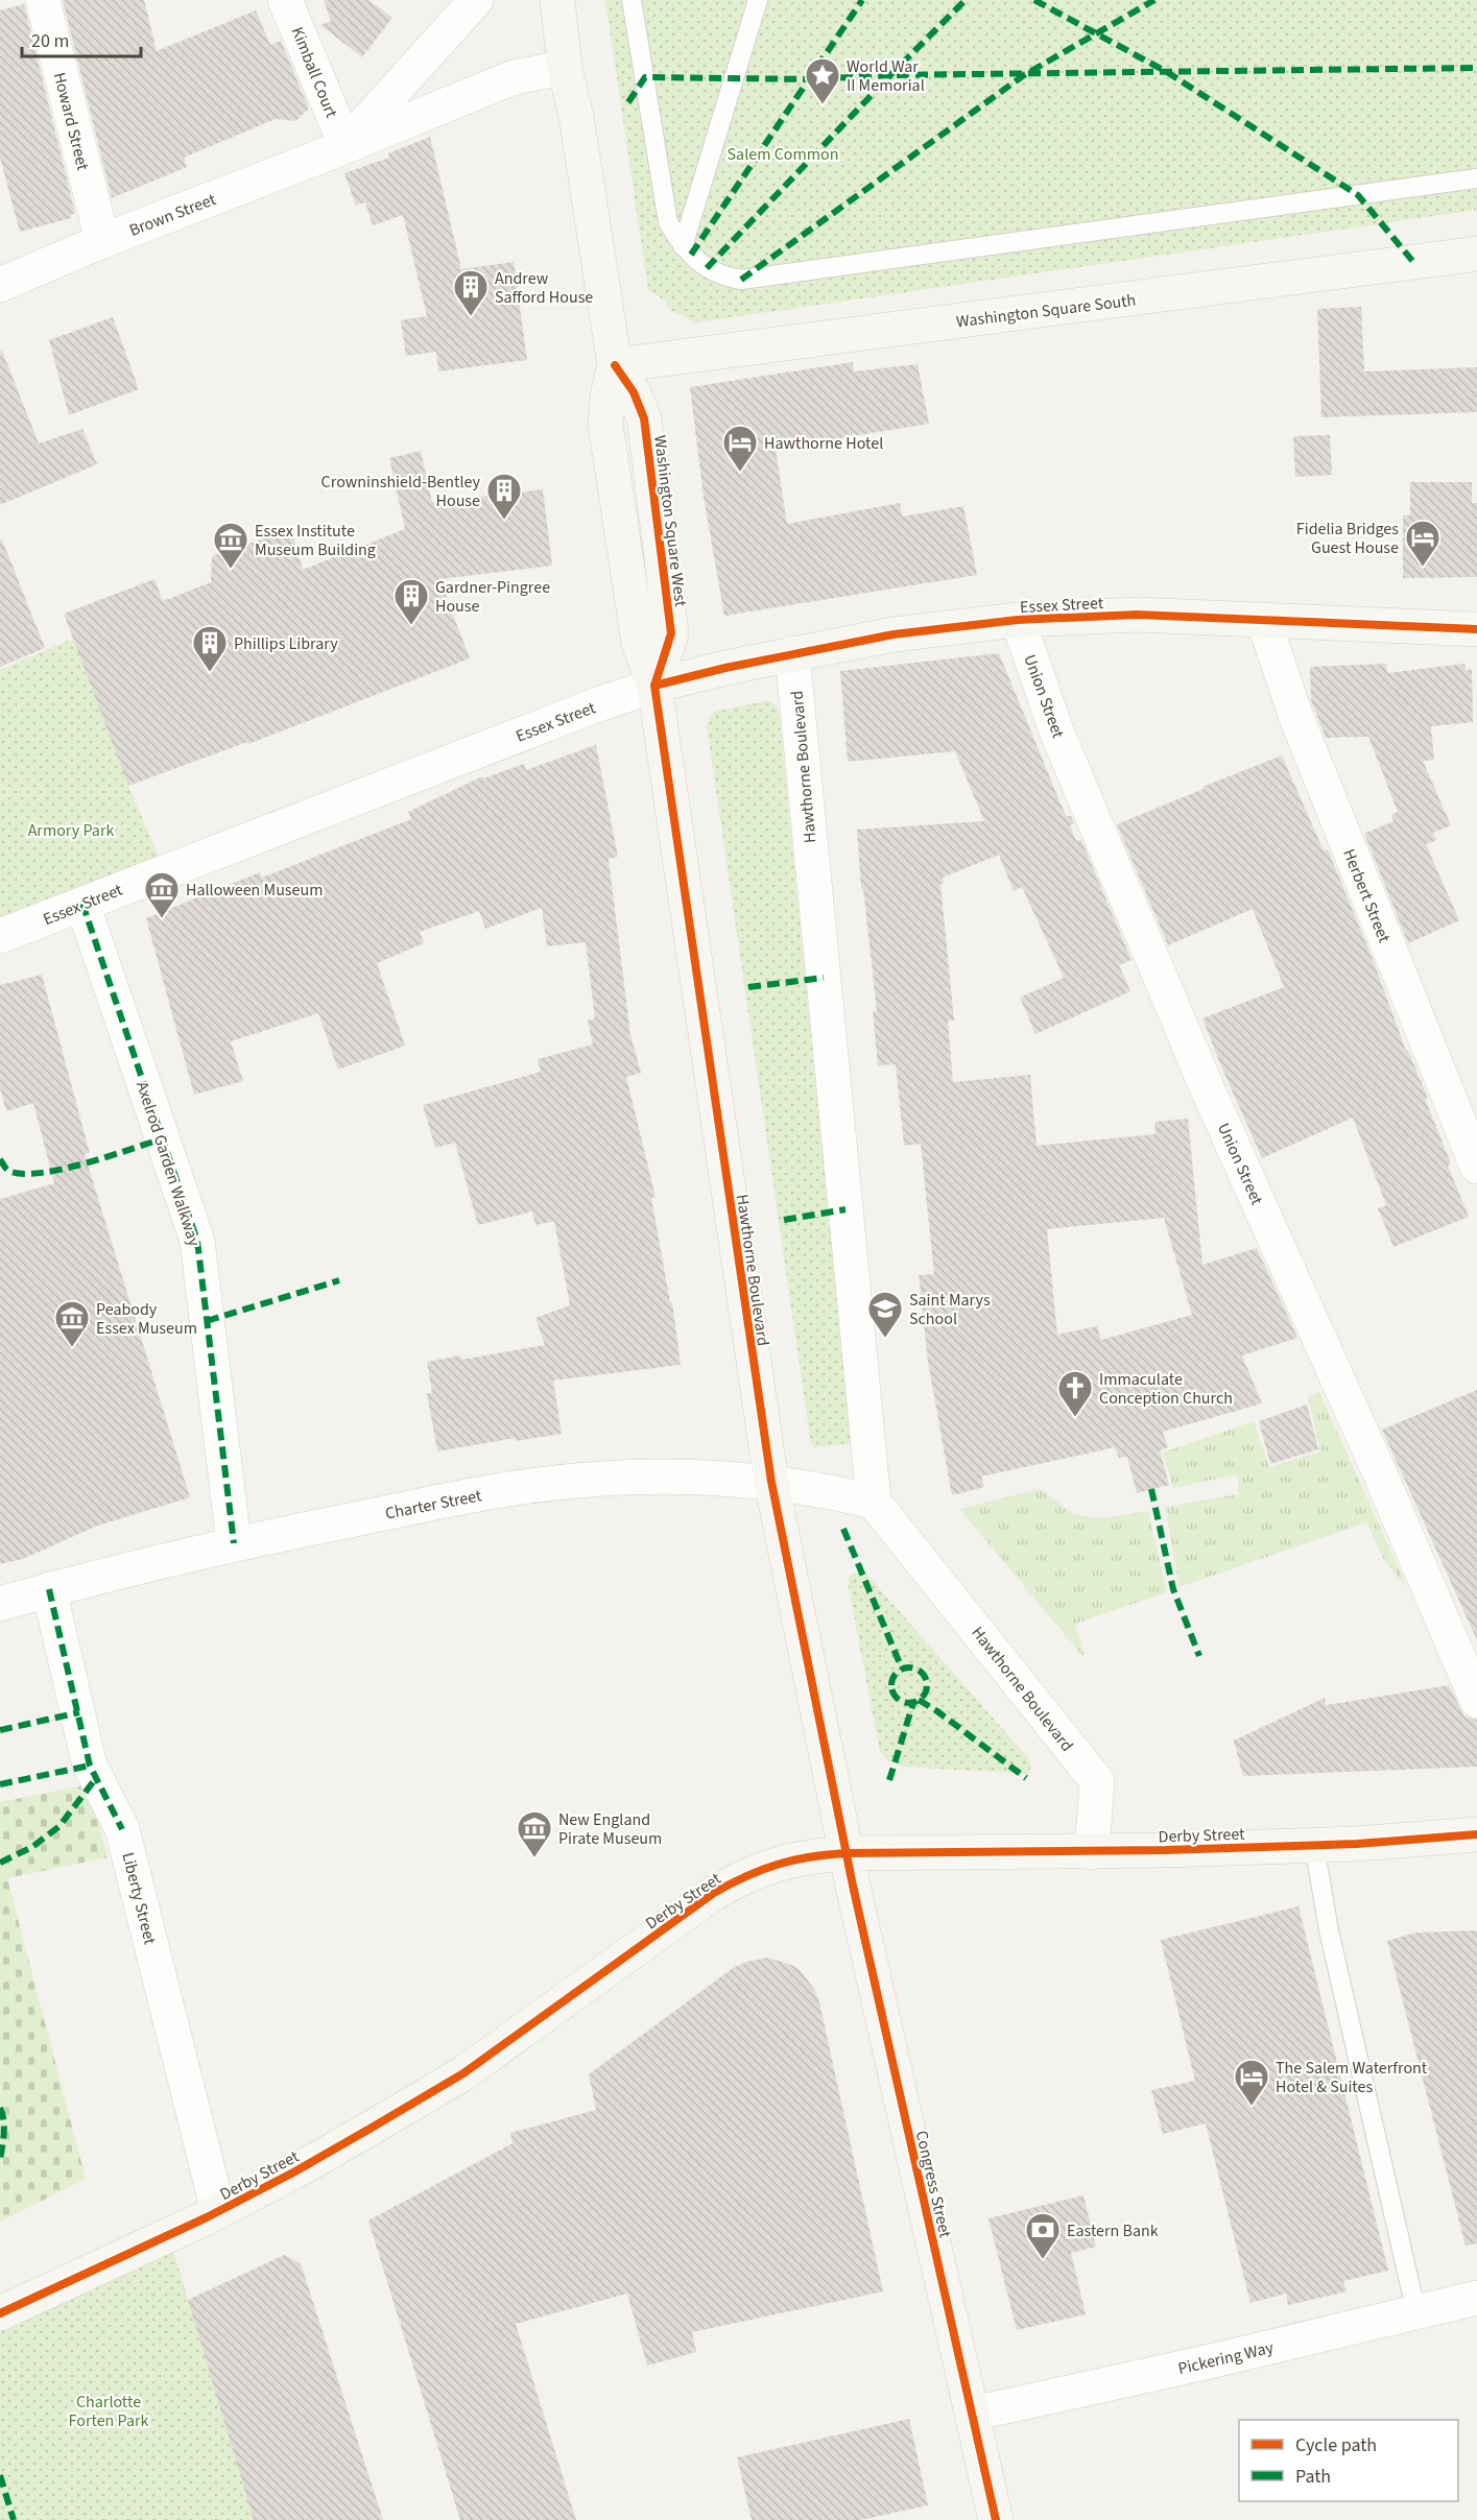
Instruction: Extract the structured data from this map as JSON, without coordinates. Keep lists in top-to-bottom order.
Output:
{
  "streets": {
    "main road": [
      "Washington Square South",
      "Washington Square West",
      "Essex Street",
      "Hawthorne Boulevard",
      "Derby Street",
      "Congress Street"
    ],
    "street": [
      "Kimball Court",
      "Howard Street",
      "Brown Street",
      "Union Street",
      "Herbert Street",
      "Axelrod Garden Walkway",
      "Charter Street",
      "Liberty Street",
      "Pickering Way"
    ]
  },
  "crossings": [
    ["Kimball Court", "Brown Street"],
    ["Howard Street", "Brown Street"],
    ["Brown Street", "Washington Square West"],
    ["Washington Square South", "Washington Square West"],
    ["Washington Square West", "Essex Street"],
    ["Washington Square West", "Hawthorne Boulevard"],
    ["Essex Street", "Union Street"],
    ["Essex Street", "Hawthorne Boulevard"],
    ["Essex Street", "Herbert Street"],
    ["Essex Street", "Axelrod Garden Walkway"],
    ["Hawthorne Boulevard", "Charter Street"],
    ["Hawthorne Boulevard", "Derby Street"],
    ["Hawthorne Boulevard", "Congress Street"],
    ["Axelrod Garden Walkway", "Charter Street"],
    ["Charter Street", "Liberty Street"],
    ["Derby Street", "Liberty Street"],
    ["Derby Street", "Congress Street"],
    ["Congress Street", "Pickering Way"]
  ],
  "parks": ["Salem Common", "Armory Park", "Charlotte Forten Park"],
  "places": {
    "place": ["World War II Memorial"],
    "building": [
      "Andrew Safford House",
      "Crowninshield-Bentley House",
      "Gardner-Pingree House",
      "Phillips Library"
    ],
    "hotel": ["Hawthorne Hotel", "Fidelia Bridges Guest House", "The Salem Waterfront Hotel & Suites"],
    "museum": [
      "Essex Institute Museum Building",
      "Halloween Museum",
      "Peabody Essex Museum",
      "New England Pirate Museum"
    ],
    "school or university": ["Saint Marys School"],
    "church": ["Immaculate Conception Church"],
    "bank": ["Eastern Bank"]
  },
  "legend": ["Cycle path", "Path"],
  "scale_bar": "20 m"
}
